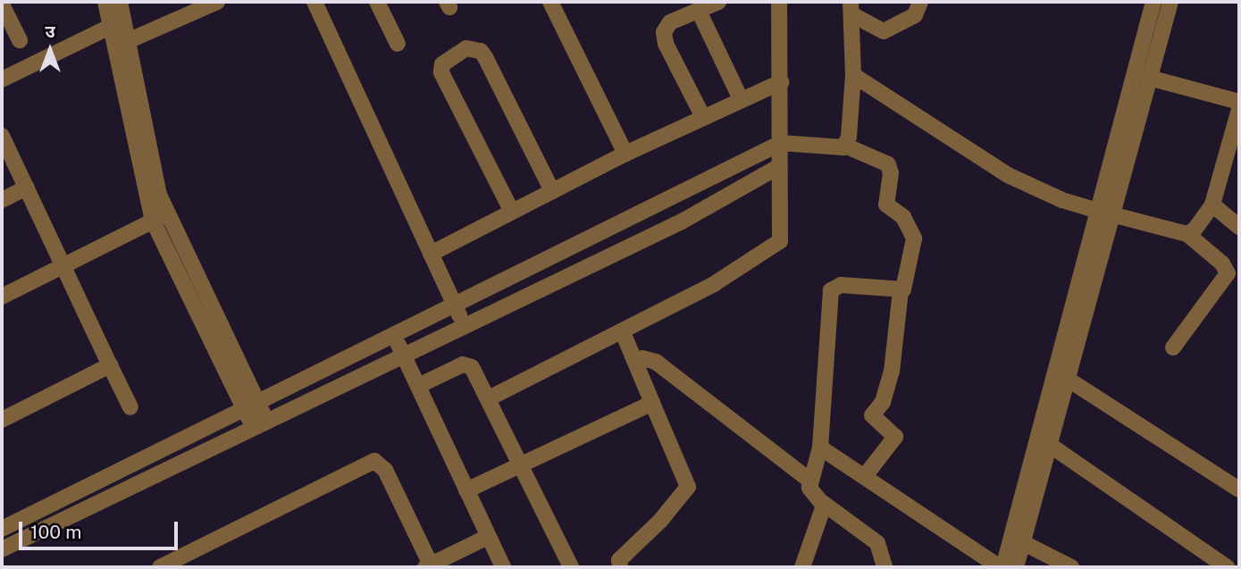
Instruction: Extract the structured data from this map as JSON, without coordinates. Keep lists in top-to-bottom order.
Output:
{
  "scale_bar": "100 m",
  "north": "top"
}
